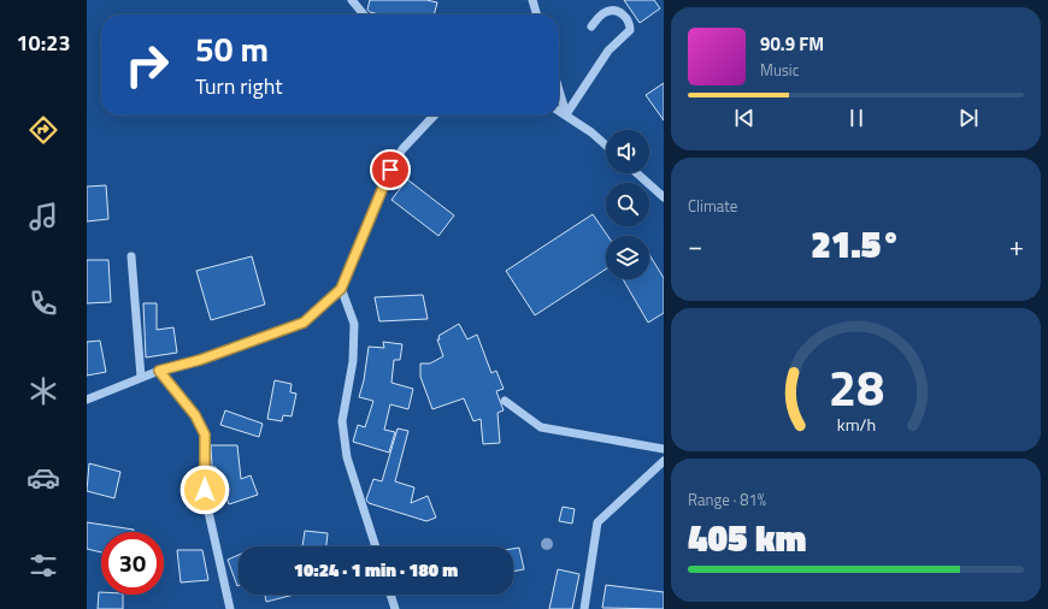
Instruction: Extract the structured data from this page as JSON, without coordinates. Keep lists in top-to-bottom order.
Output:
{
  "page": {
    "tabs": "10:23",
    "turn": ["50 m", "Turn right"],
    "song": ["90.9 FM", "Music"],
    "tile": [
      "Climate",
      ["Range · 81%", "405 km"]
    ],
    "heat": ["−", "21.5°", "+"],
    "limit": "30",
    "trip": "10:24 · 1 min · 180 m",
    "gauge": ["28", "km/h"]
  }
}
